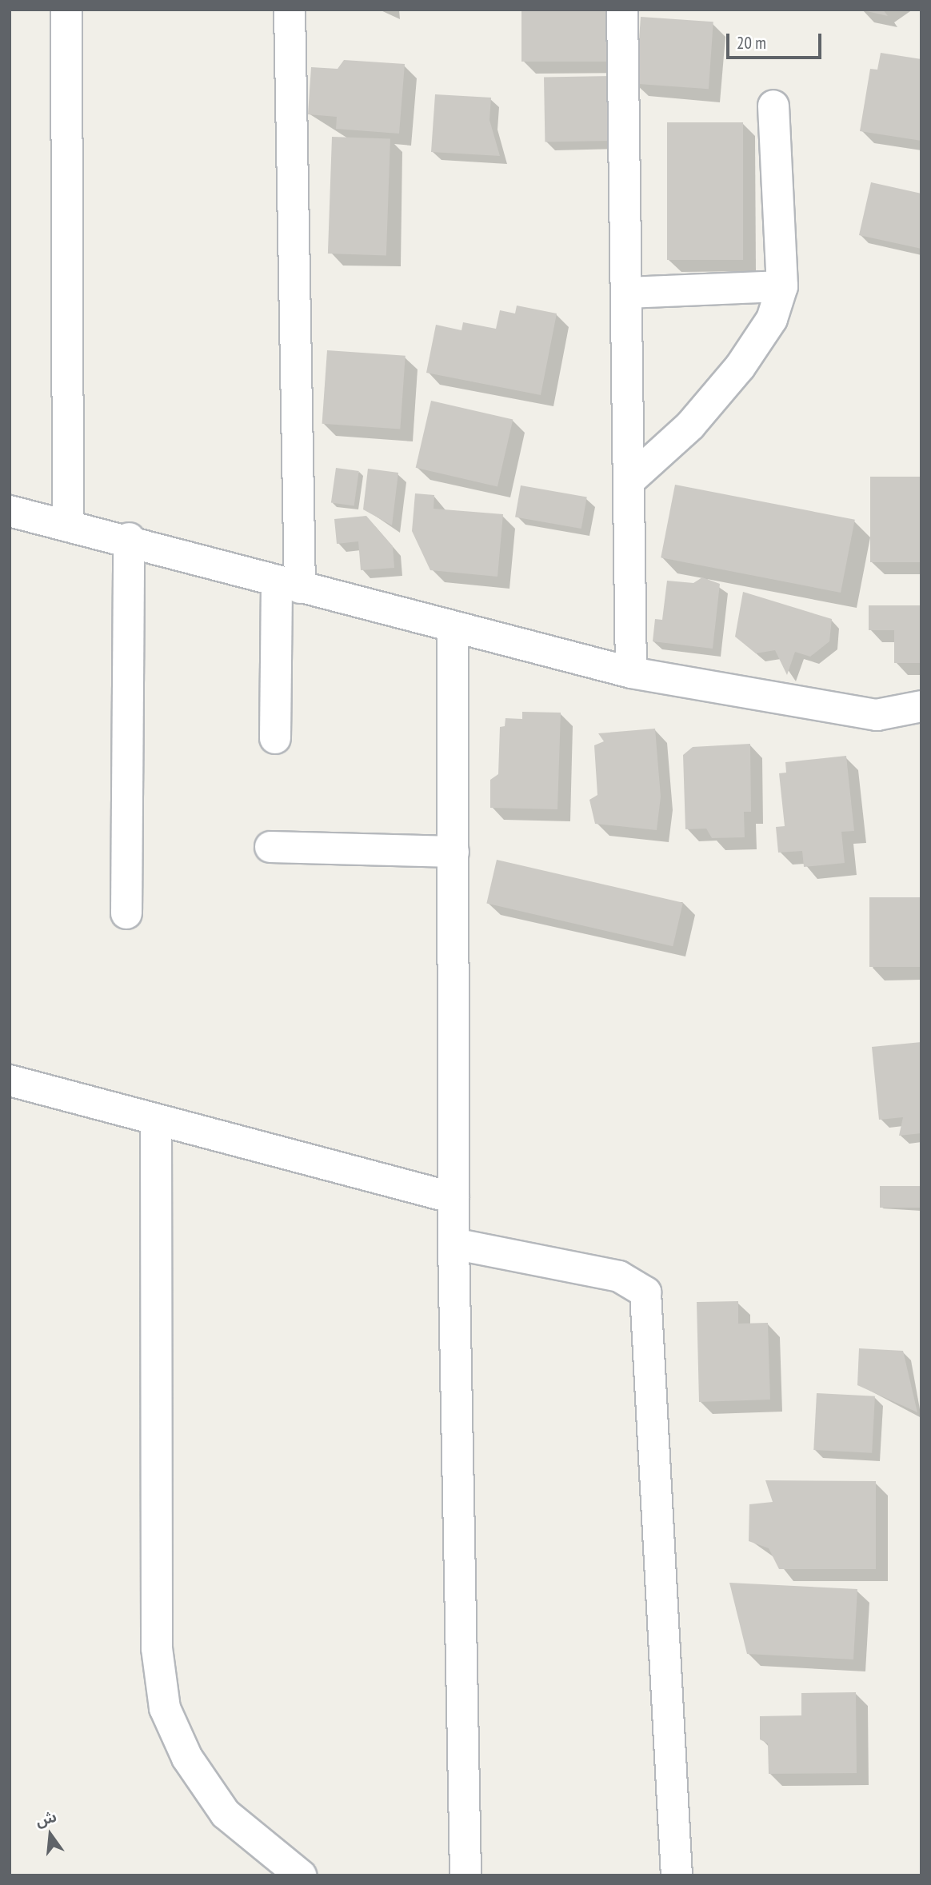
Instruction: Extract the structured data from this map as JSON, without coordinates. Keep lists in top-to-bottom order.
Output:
{
  "scale_bar": "20 m",
  "north": "top"
}
